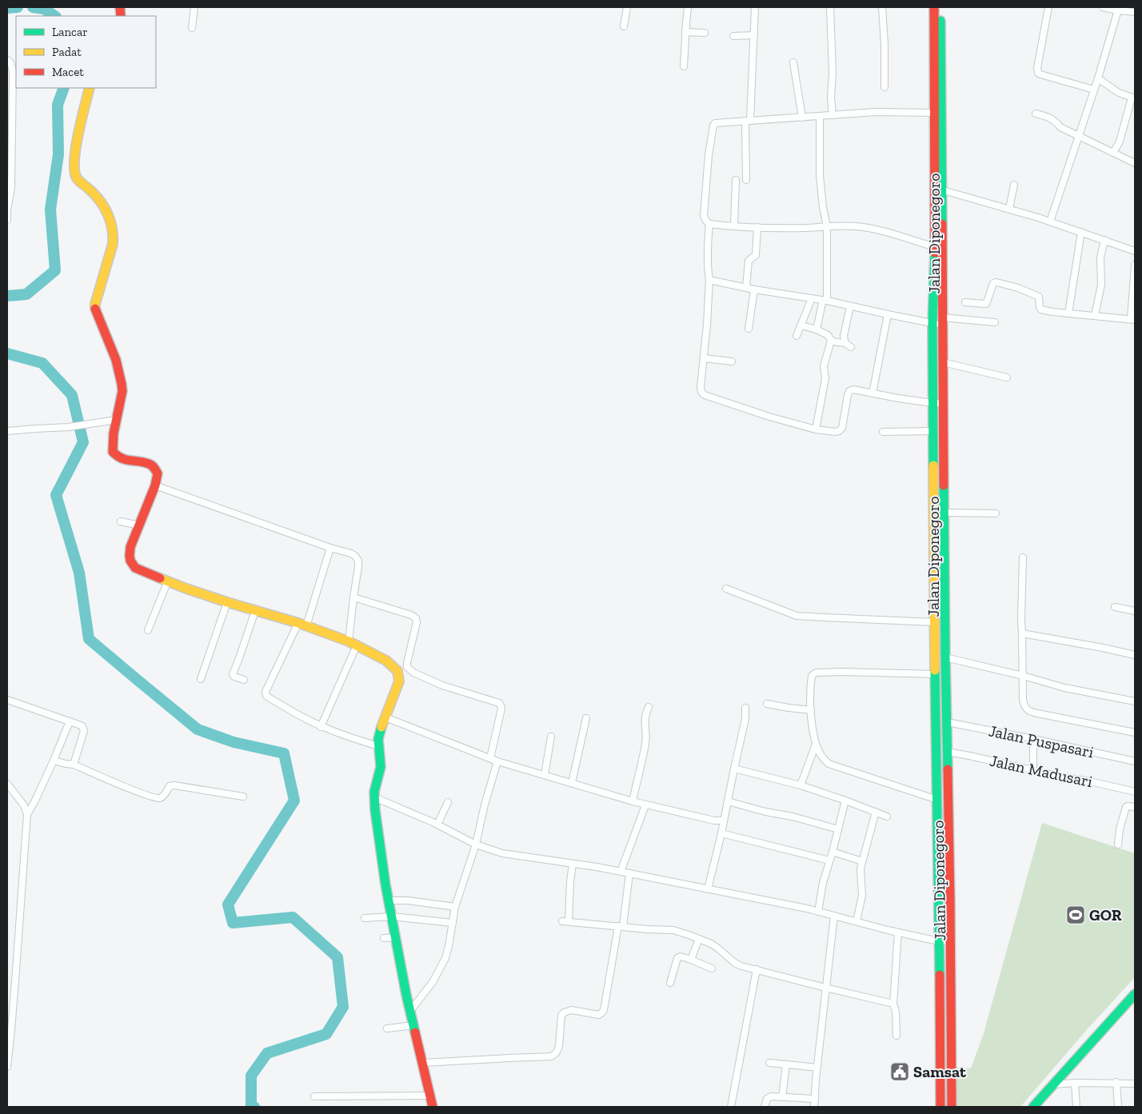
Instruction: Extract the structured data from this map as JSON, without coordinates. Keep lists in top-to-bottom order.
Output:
{
  "streets": {
    "main road": ["Jalan Diponegoro"],
    "street": ["Jalan Puspasari", "Jalan Madusari"]
  },
  "crossings": [
    ["Jalan Diponegoro", "Jalan Puspasari"],
    ["Jalan Diponegoro", "Jalan Madusari"]
  ],
  "places": {
    "sports": ["GOR"],
    "public building": ["Samsat"]
  },
  "legend": ["Lancar", "Padat", "Macet"]
}
